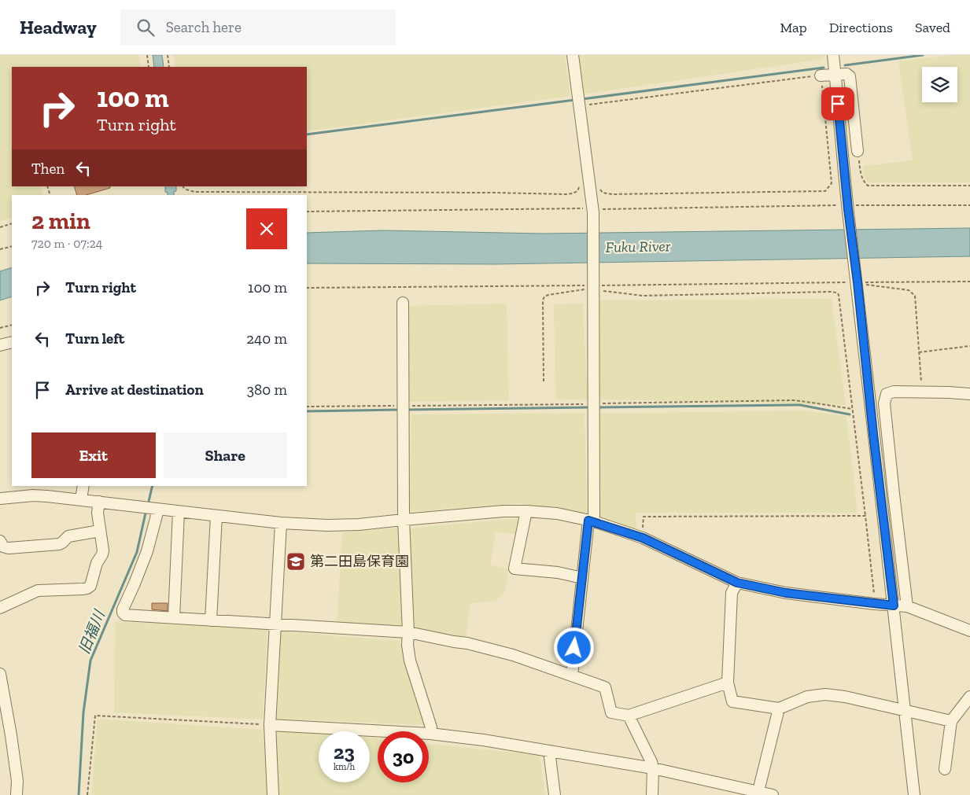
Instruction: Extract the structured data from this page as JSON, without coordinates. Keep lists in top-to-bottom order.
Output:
{
  "water": ["Fuku River", "旧福川"],
  "places": {
    "school or university": ["第二田島保育園"]
  },
  "page": {
    "header": "Headway",
    "search": "Search here",
    "nav": ["Map", "Directions", "Saved"],
    "turn": ["100 m", "Turn right"],
    "then": "Then",
    "heading": ["2 min", "720 m · 07:24"],
    "list": [
      {
        "name": "Turn right",
        "value": "100 m"
      },
      {
        "name": "Turn left",
        "value": "240 m"
      },
      {
        "name": "Arrive at destination",
        "value": "380 m"
      }
    ],
    "buttons": ["Exit", "Share"],
    "speed": "23 km/h",
    "limit": "30"
  }
}
